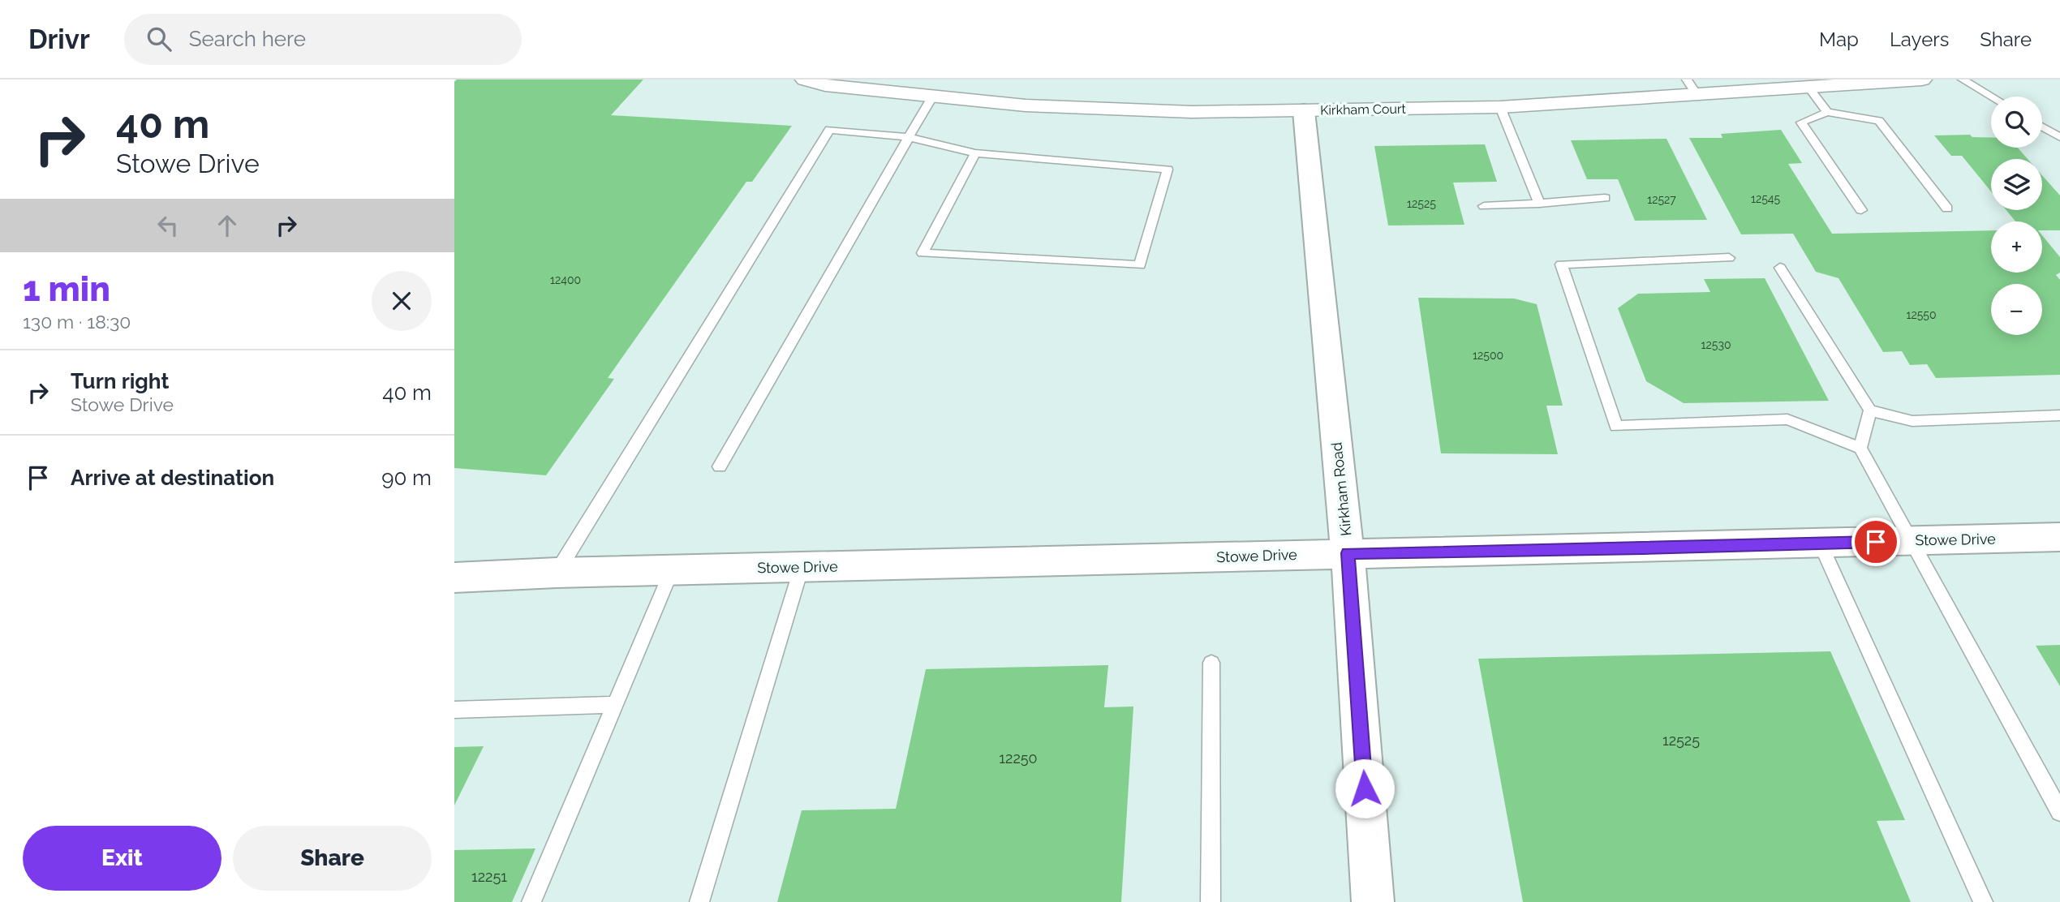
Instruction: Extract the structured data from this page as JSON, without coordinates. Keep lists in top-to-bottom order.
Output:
{
  "streets": {
    "main road": ["Kirkham Road", "Stowe Drive"],
    "street": ["Kirkham Court"]
  },
  "crossings": [
    ["Kirkham Court", "Kirkham Road"],
    ["Kirkham Road", "Stowe Drive"]
  ],
  "house_numbers": [
    "12545",
    "12527",
    "12525",
    "12400",
    "12550",
    "12530",
    "12500",
    "12525",
    "12250",
    "12251"
  ],
  "page": {
    "header": "Drivr",
    "search": "Search here",
    "nav": ["Map", "Layers", "Share"],
    "turn": ["40 m", "Stowe Drive"],
    "map_buttons": ["+", "−"],
    "heading": ["1 min", "130 m · 18:30"],
    "list": [
      {
        "name": "Turn right",
        "note": "Stowe Drive",
        "value": "40 m"
      },
      {
        "name": "Arrive at destination",
        "value": "90 m"
      }
    ],
    "buttons": ["Exit", "Share"]
  }
}
